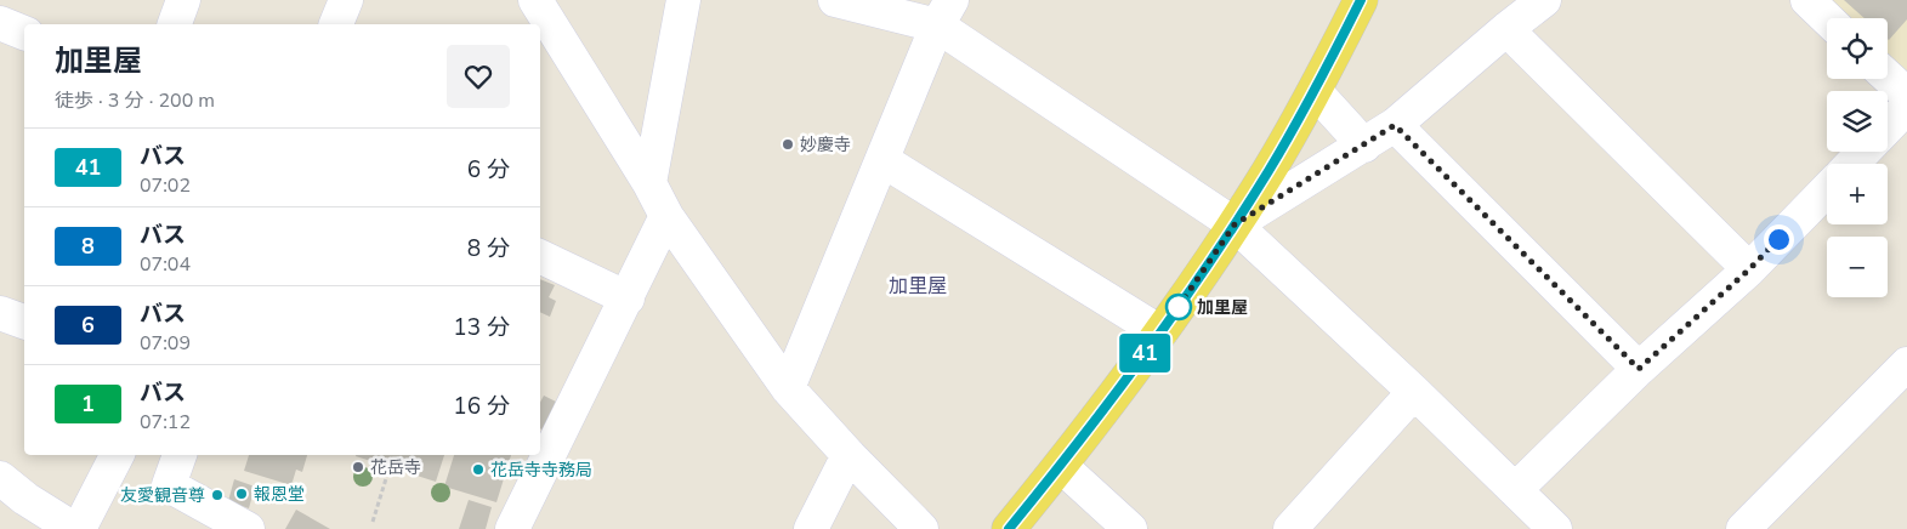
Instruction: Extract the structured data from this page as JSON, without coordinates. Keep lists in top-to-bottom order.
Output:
{
  "districts": ["加里屋"],
  "places": [
    "妙慶寺",
    "加里屋",
    "花岳寺",
    "花岳寺寺務局",
    "報恩堂",
    "友愛観音尊"
  ],
  "lines": ["bus line 41"],
  "page": {
    "on_map": "41",
    "map_buttons": ["+", "−"],
    "heading": ["加里屋", "徒歩 · 3 分 · 200 m"],
    "list": [
      {
        "mark": "41",
        "name": "バス",
        "note": "07:02",
        "value": "6 分"
      },
      {
        "mark": "8",
        "name": "バス",
        "note": "07:04",
        "value": "8 分"
      },
      {
        "mark": "6",
        "name": "バス",
        "note": "07:09",
        "value": "13 分"
      },
      {
        "mark": "1",
        "name": "バス",
        "note": "07:12",
        "value": "16 分"
      }
    ]
  }
}
